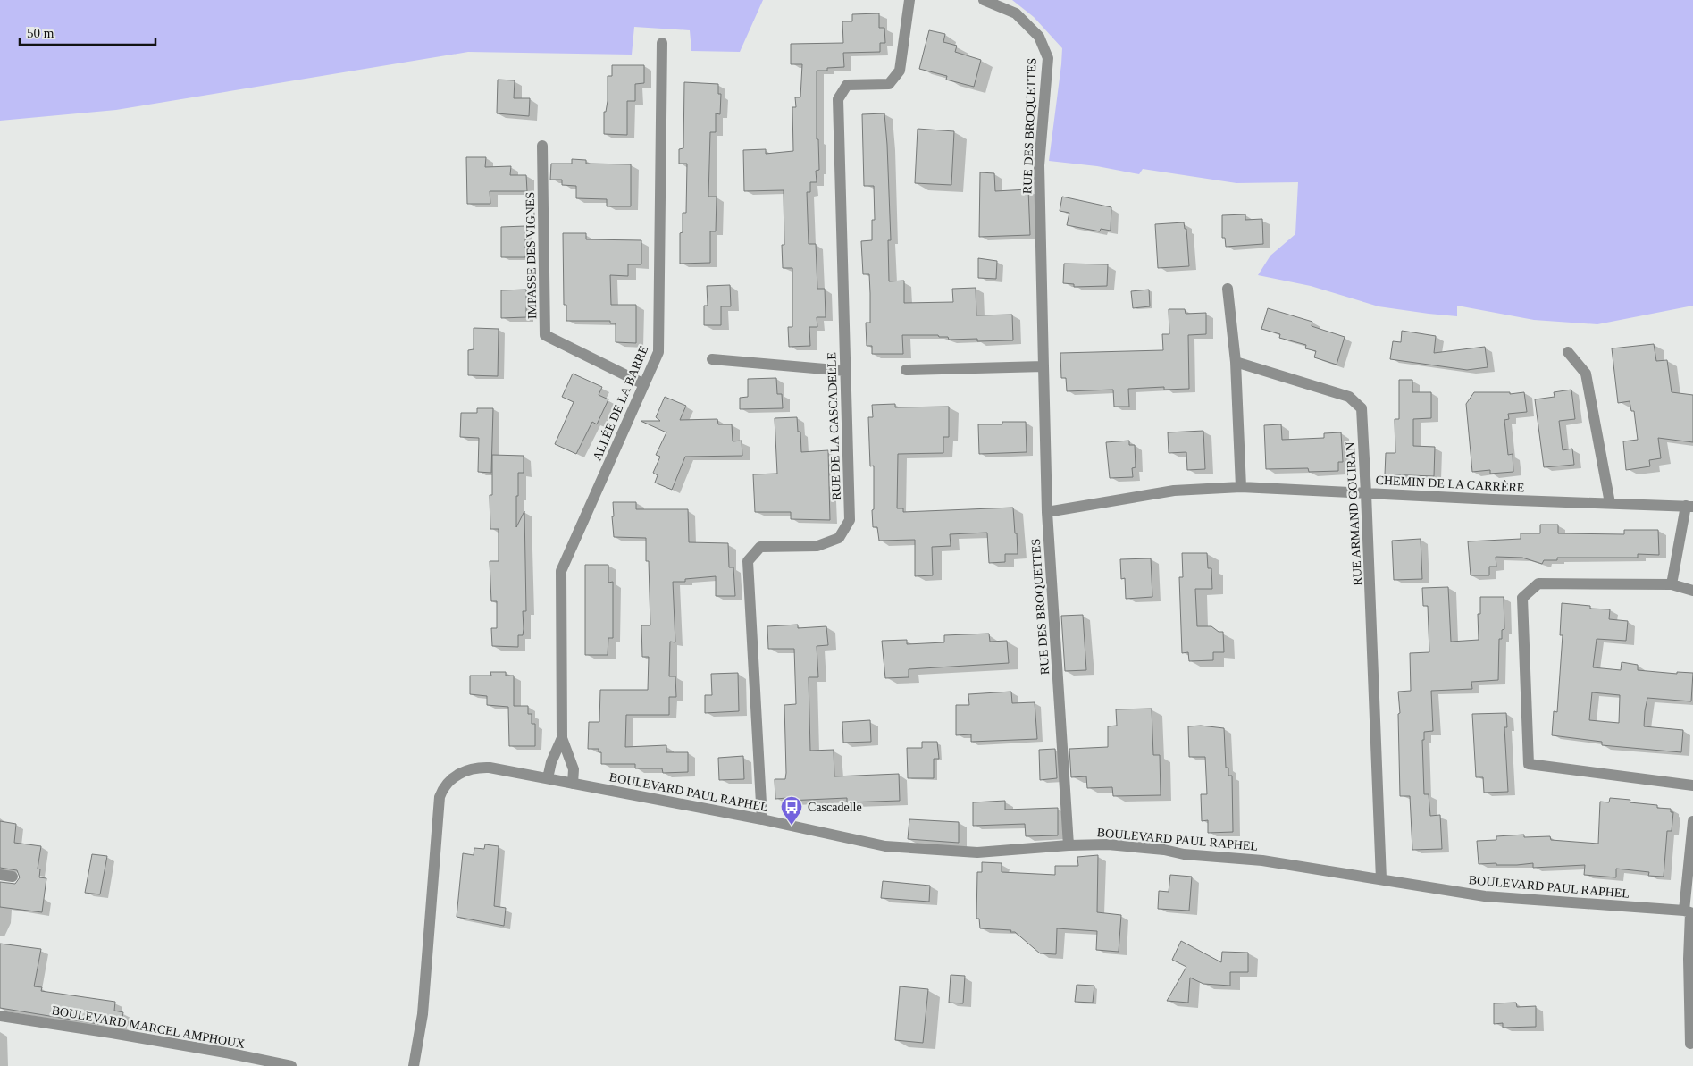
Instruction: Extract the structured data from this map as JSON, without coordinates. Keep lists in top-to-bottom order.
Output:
{
  "streets": {
    "street": [
      "RUE DES BROQUETTES",
      "IMPASSE DES VIGNES",
      "ALLÉE DE LA BARRE",
      "RUE DE LA CASCADELLE",
      "CHEMIN DE LA CARRÈRE",
      "RUE ARMAND GOUIRAN",
      "BOULEVARD PAUL RAPHEL",
      "BOULEVARD MARCEL AMPHOUX"
    ]
  },
  "crossings": [
    ["RUE DES BROQUETTES", "CHEMIN DE LA CARRÈRE"],
    ["RUE DES BROQUETTES", "BOULEVARD PAUL RAPHEL"],
    ["IMPASSE DES VIGNES", "ALLÉE DE LA BARRE"],
    ["ALLÉE DE LA BARRE", "BOULEVARD PAUL RAPHEL"],
    ["RUE DE LA CASCADELLE", "BOULEVARD PAUL RAPHEL"],
    ["CHEMIN DE LA CARRÈRE", "RUE ARMAND GOUIRAN"],
    ["RUE ARMAND GOUIRAN", "BOULEVARD PAUL RAPHEL"]
  ],
  "places": {
    "bus stop": ["Cascadelle"]
  },
  "scale_bar": "50 m"
}
